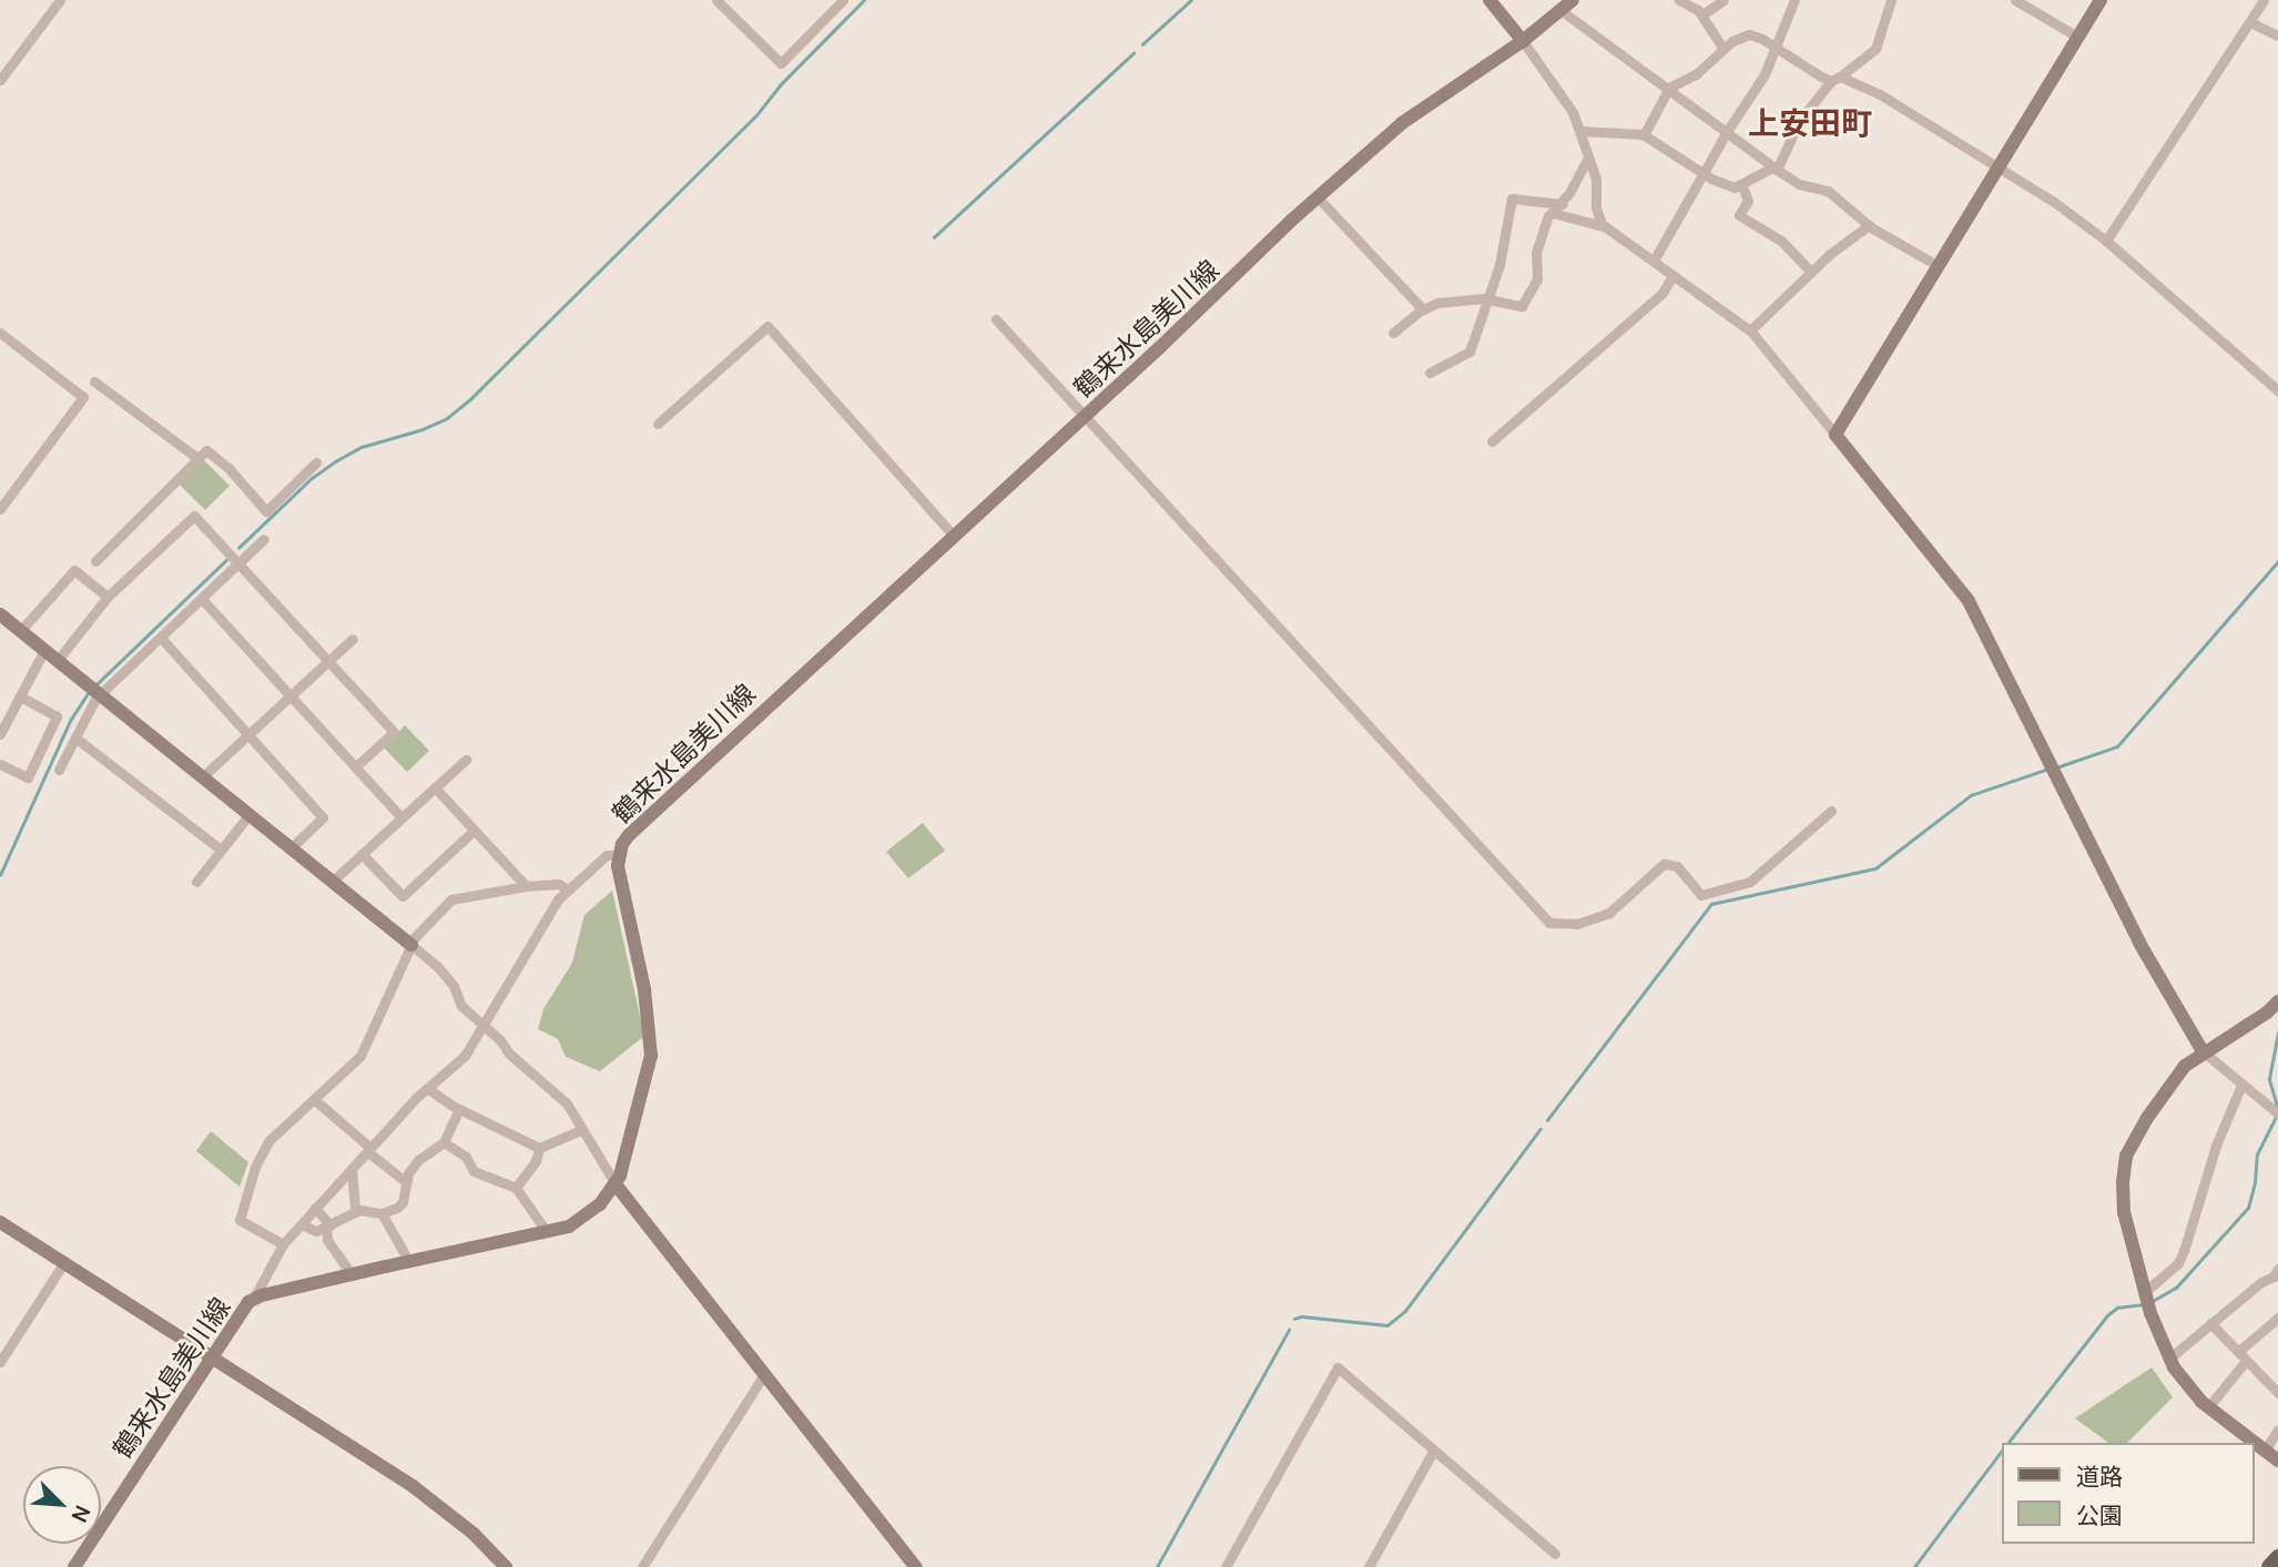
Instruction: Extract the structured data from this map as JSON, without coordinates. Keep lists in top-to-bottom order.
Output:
{
  "streets": {
    "street": ["鶴来水島美川線"]
  },
  "districts": ["上安田町"],
  "legend": ["道路", "公園"],
  "north": "bottom right"
}
